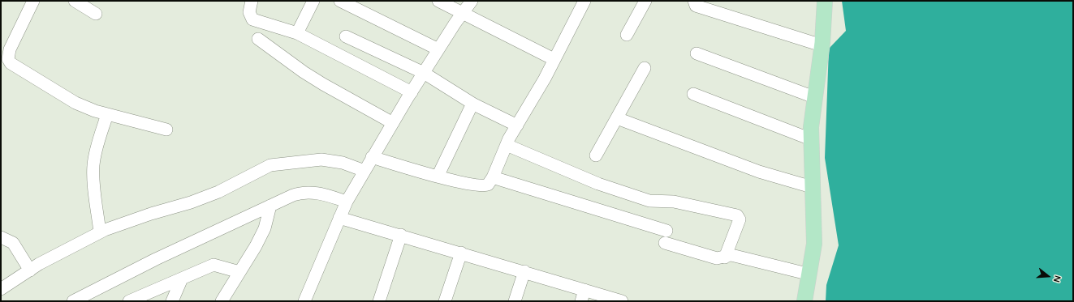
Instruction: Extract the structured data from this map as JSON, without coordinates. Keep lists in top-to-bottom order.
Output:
{
  "north": "right"
}
